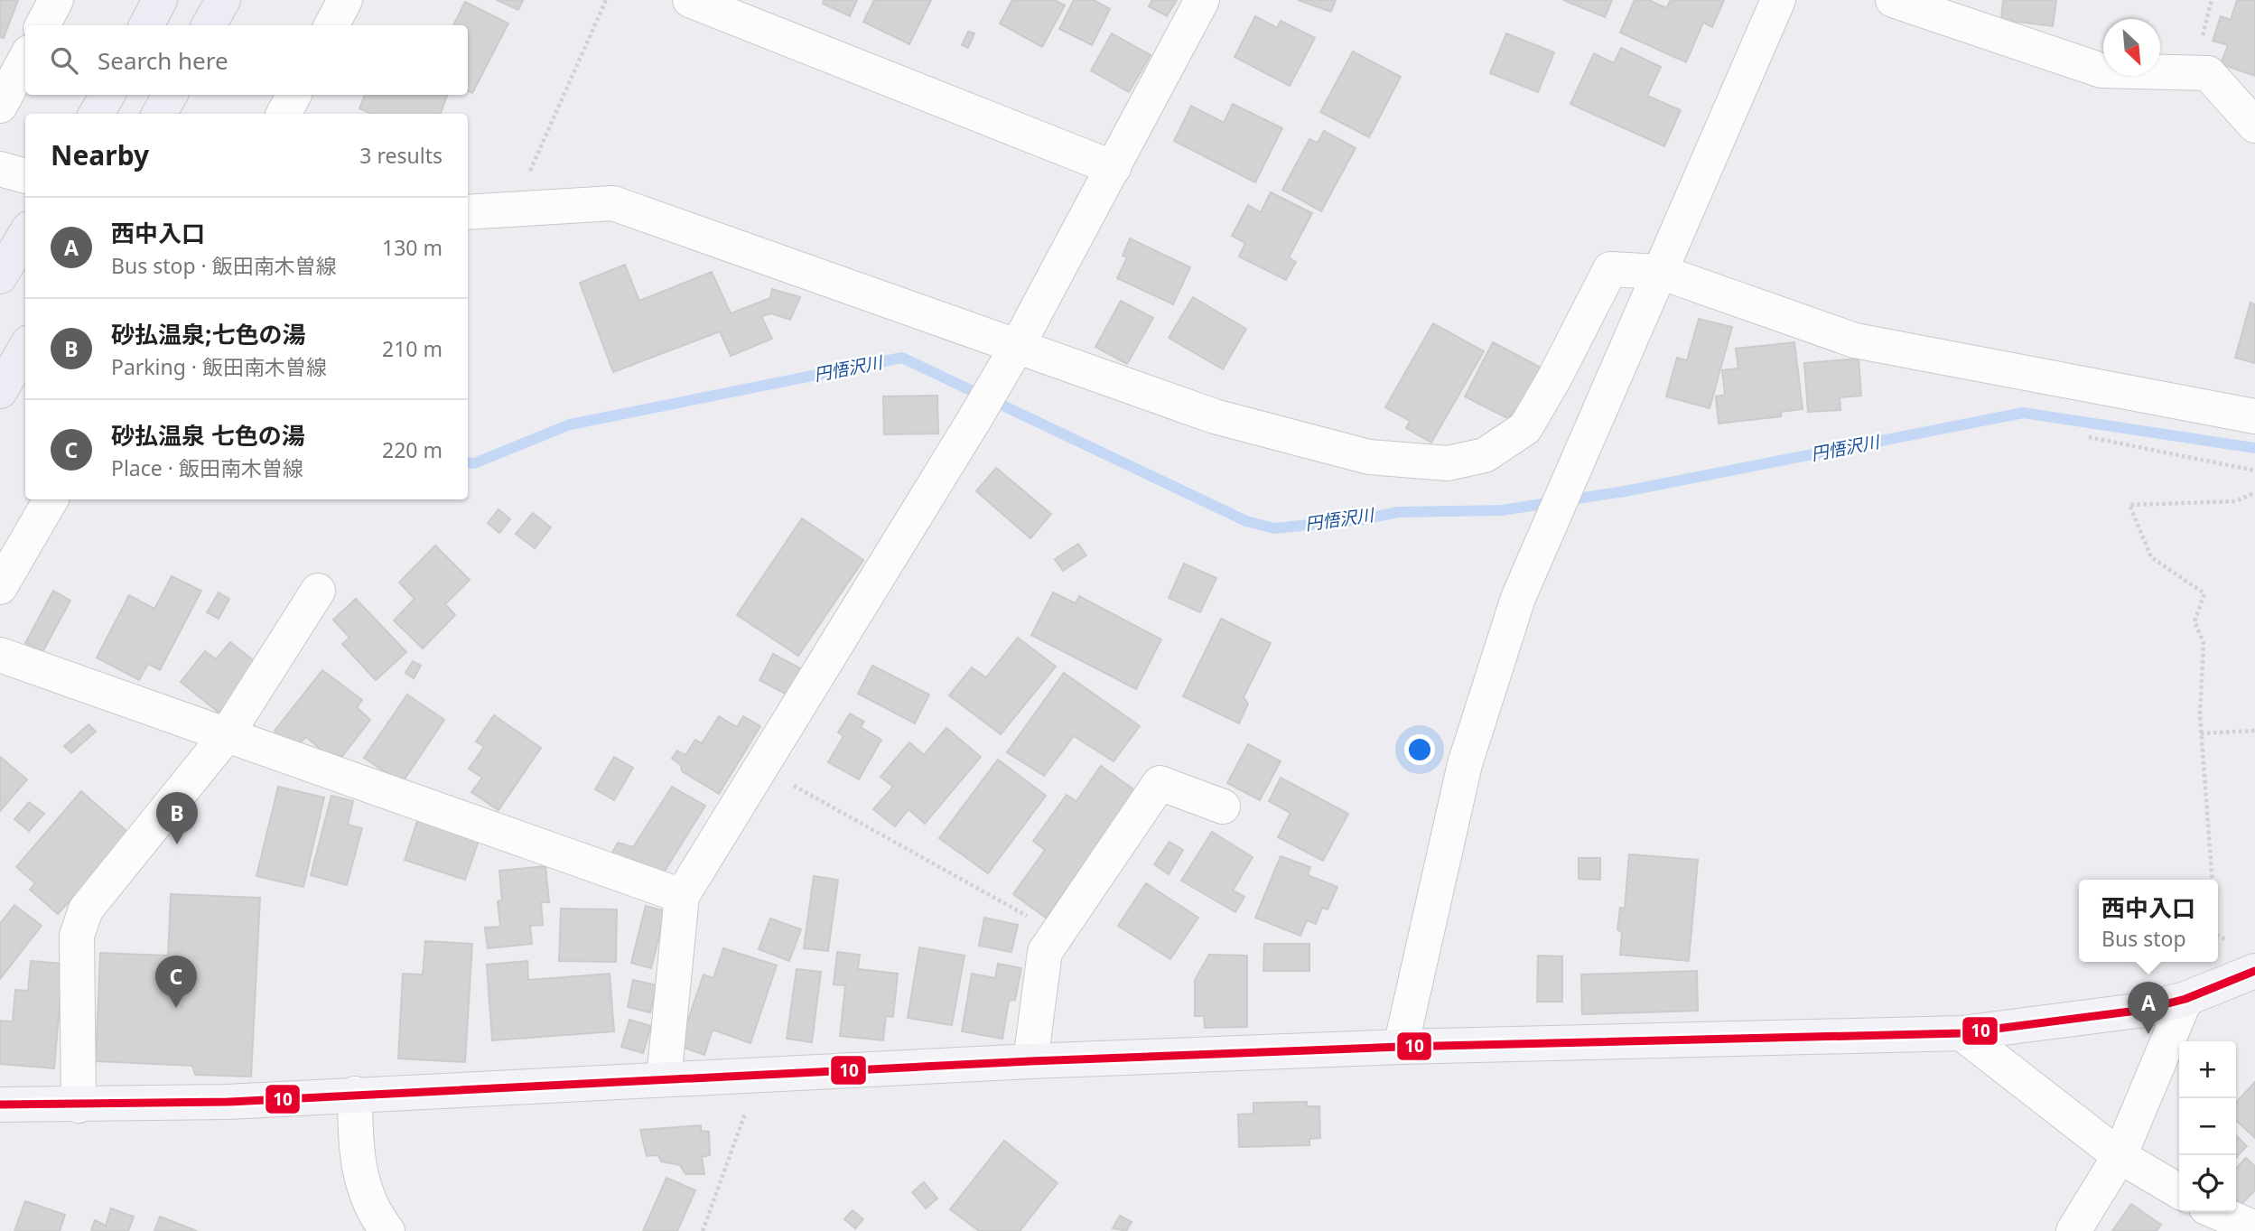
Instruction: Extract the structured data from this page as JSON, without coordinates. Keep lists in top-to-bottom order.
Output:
{
  "water": ["円悟沢川"],
  "lines": ["transit line 10"],
  "north": "bottom right",
  "page": {
    "search": "Search here",
    "heading": ["Nearby", "3 results"],
    "list": [
      {
        "mark": "A",
        "name": "西中入口",
        "note": "Bus stop · 飯田南木曽線",
        "value": "130 m"
      },
      {
        "mark": "B",
        "name": "砂払温泉;七色の湯",
        "note": "Parking · 飯田南木曽線",
        "value": "210 m"
      },
      {
        "mark": "C",
        "name": "砂払温泉 七色の湯",
        "note": "Place · 飯田南木曽線",
        "value": "220 m"
      }
    ],
    "pins": ["B", "C", "A"],
    "popup": ["西中入口", "Bus stop"],
    "map_buttons": ["+", "−"]
  }
}
